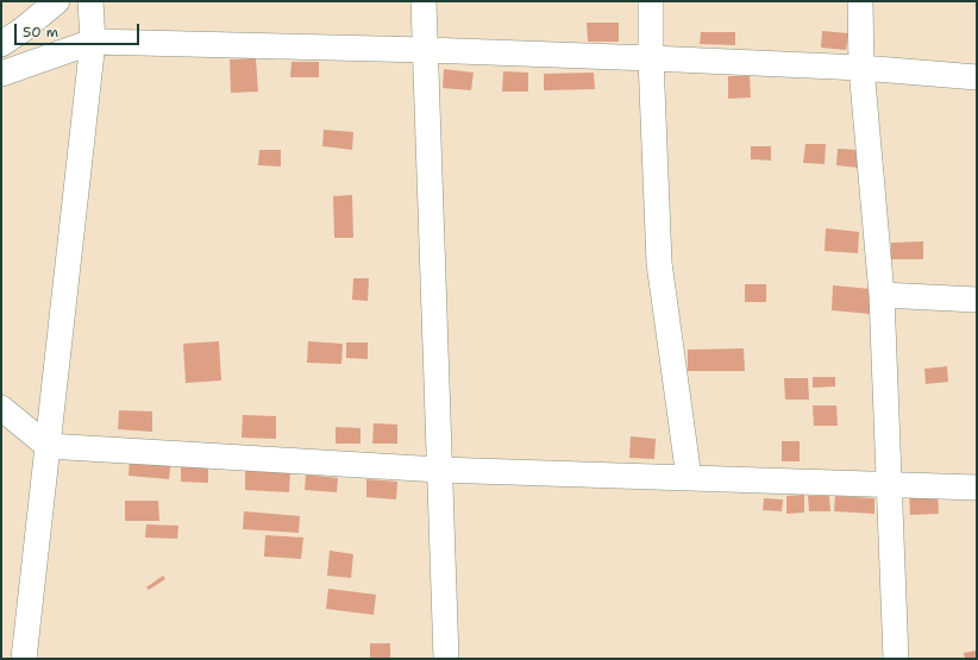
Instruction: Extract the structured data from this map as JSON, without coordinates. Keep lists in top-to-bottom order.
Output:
{
  "scale_bar": "50 m"
}
